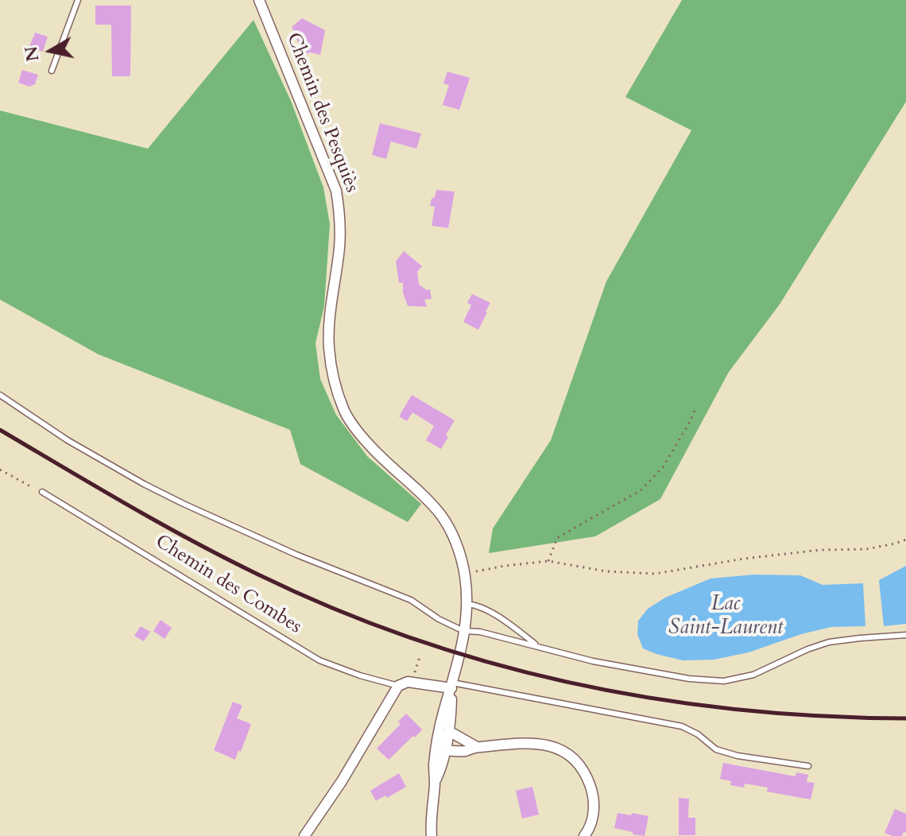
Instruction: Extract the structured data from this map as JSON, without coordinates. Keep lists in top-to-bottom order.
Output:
{
  "streets": {
    "street": ["Chemin des Pesquiès", "Chemin des Combes"]
  },
  "crossings": [
    ["Chemin des Pesquiès", "Chemin des Combes"]
  ],
  "water": ["Lac Saint-Laurent"],
  "north": "left"
}
